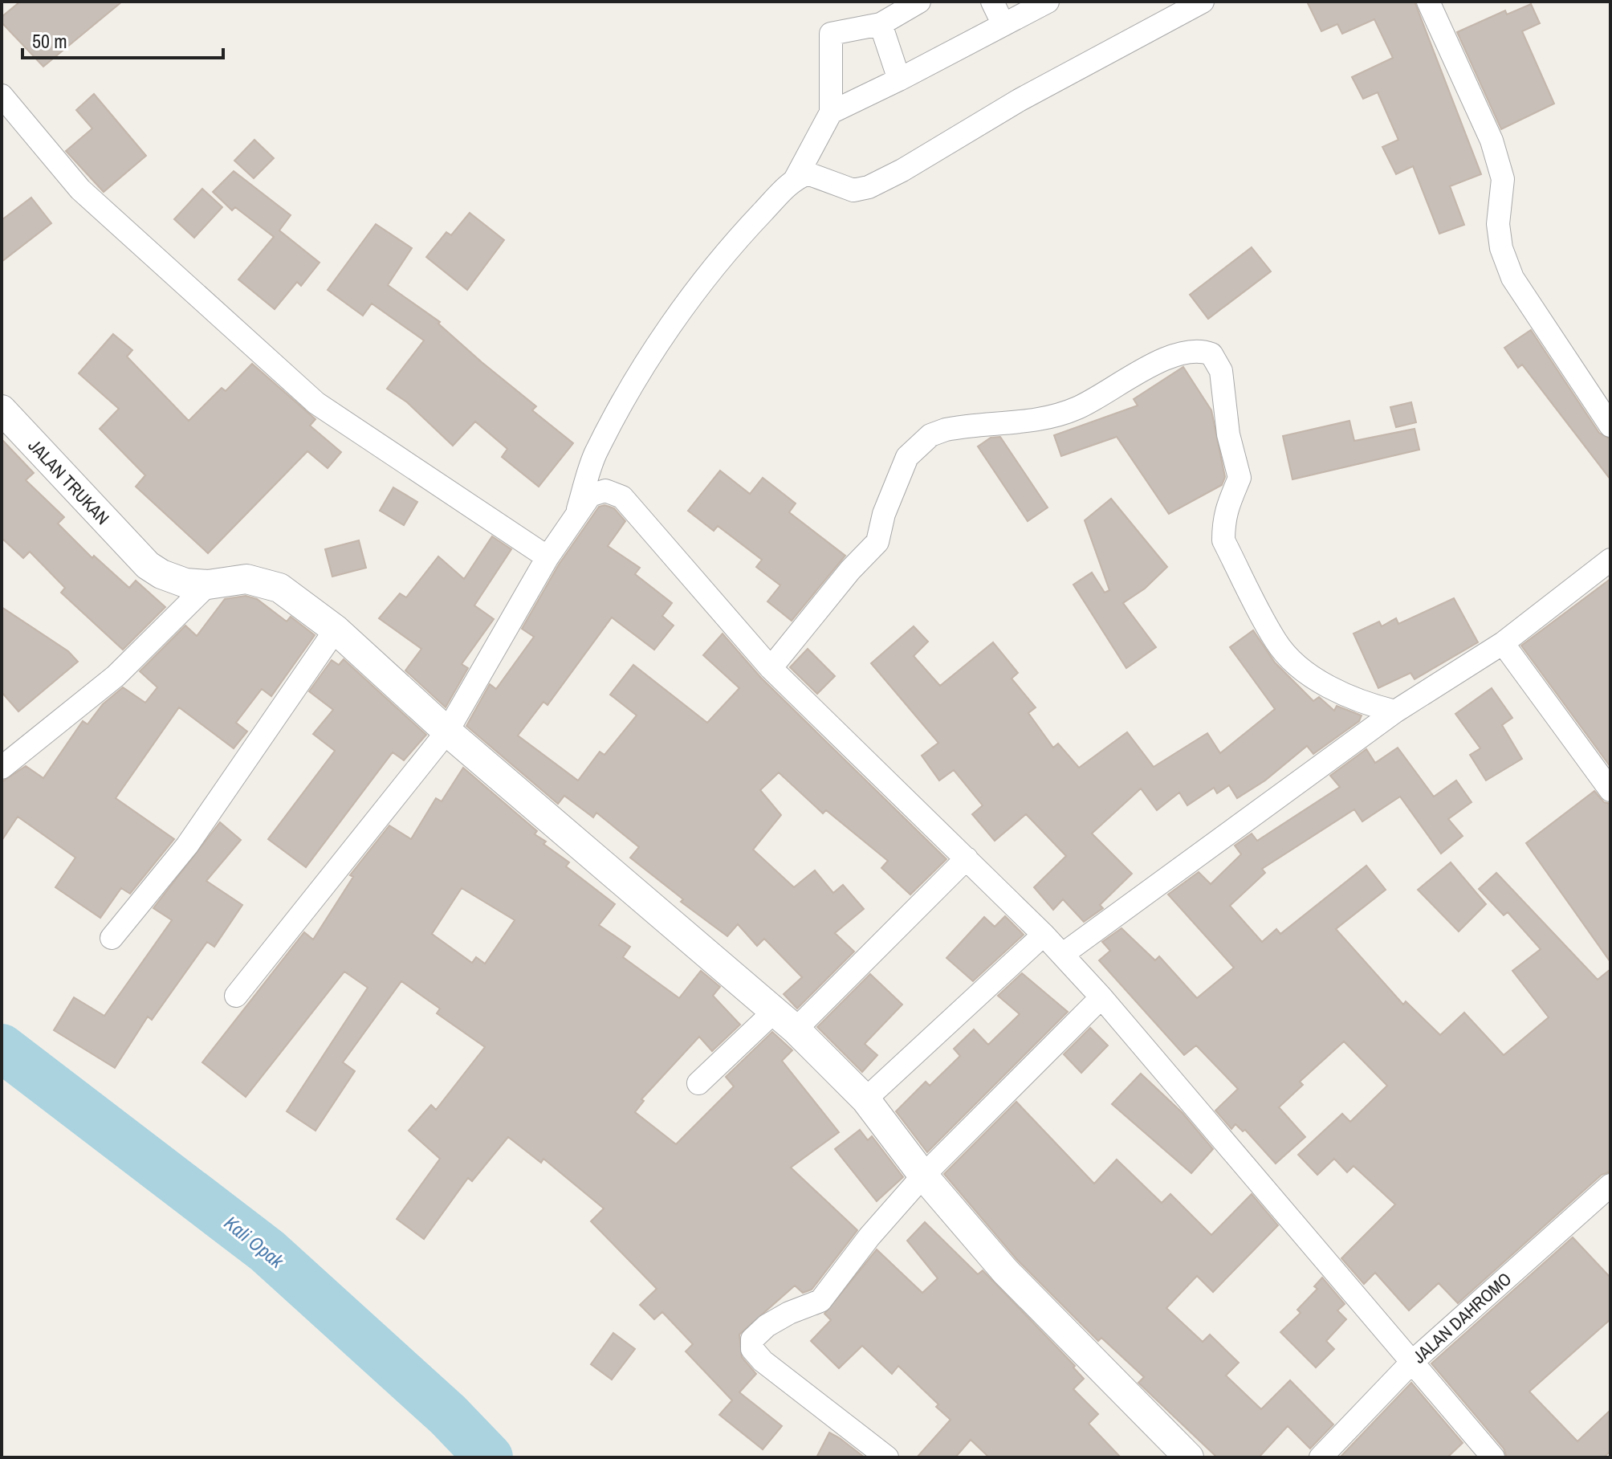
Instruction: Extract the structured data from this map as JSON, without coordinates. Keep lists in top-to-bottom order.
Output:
{
  "streets": {
    "street": ["JALAN TRUKAN", "JALAN DAHROMO"]
  },
  "water": ["Kali Opak"],
  "scale_bar": "50 m"
}
